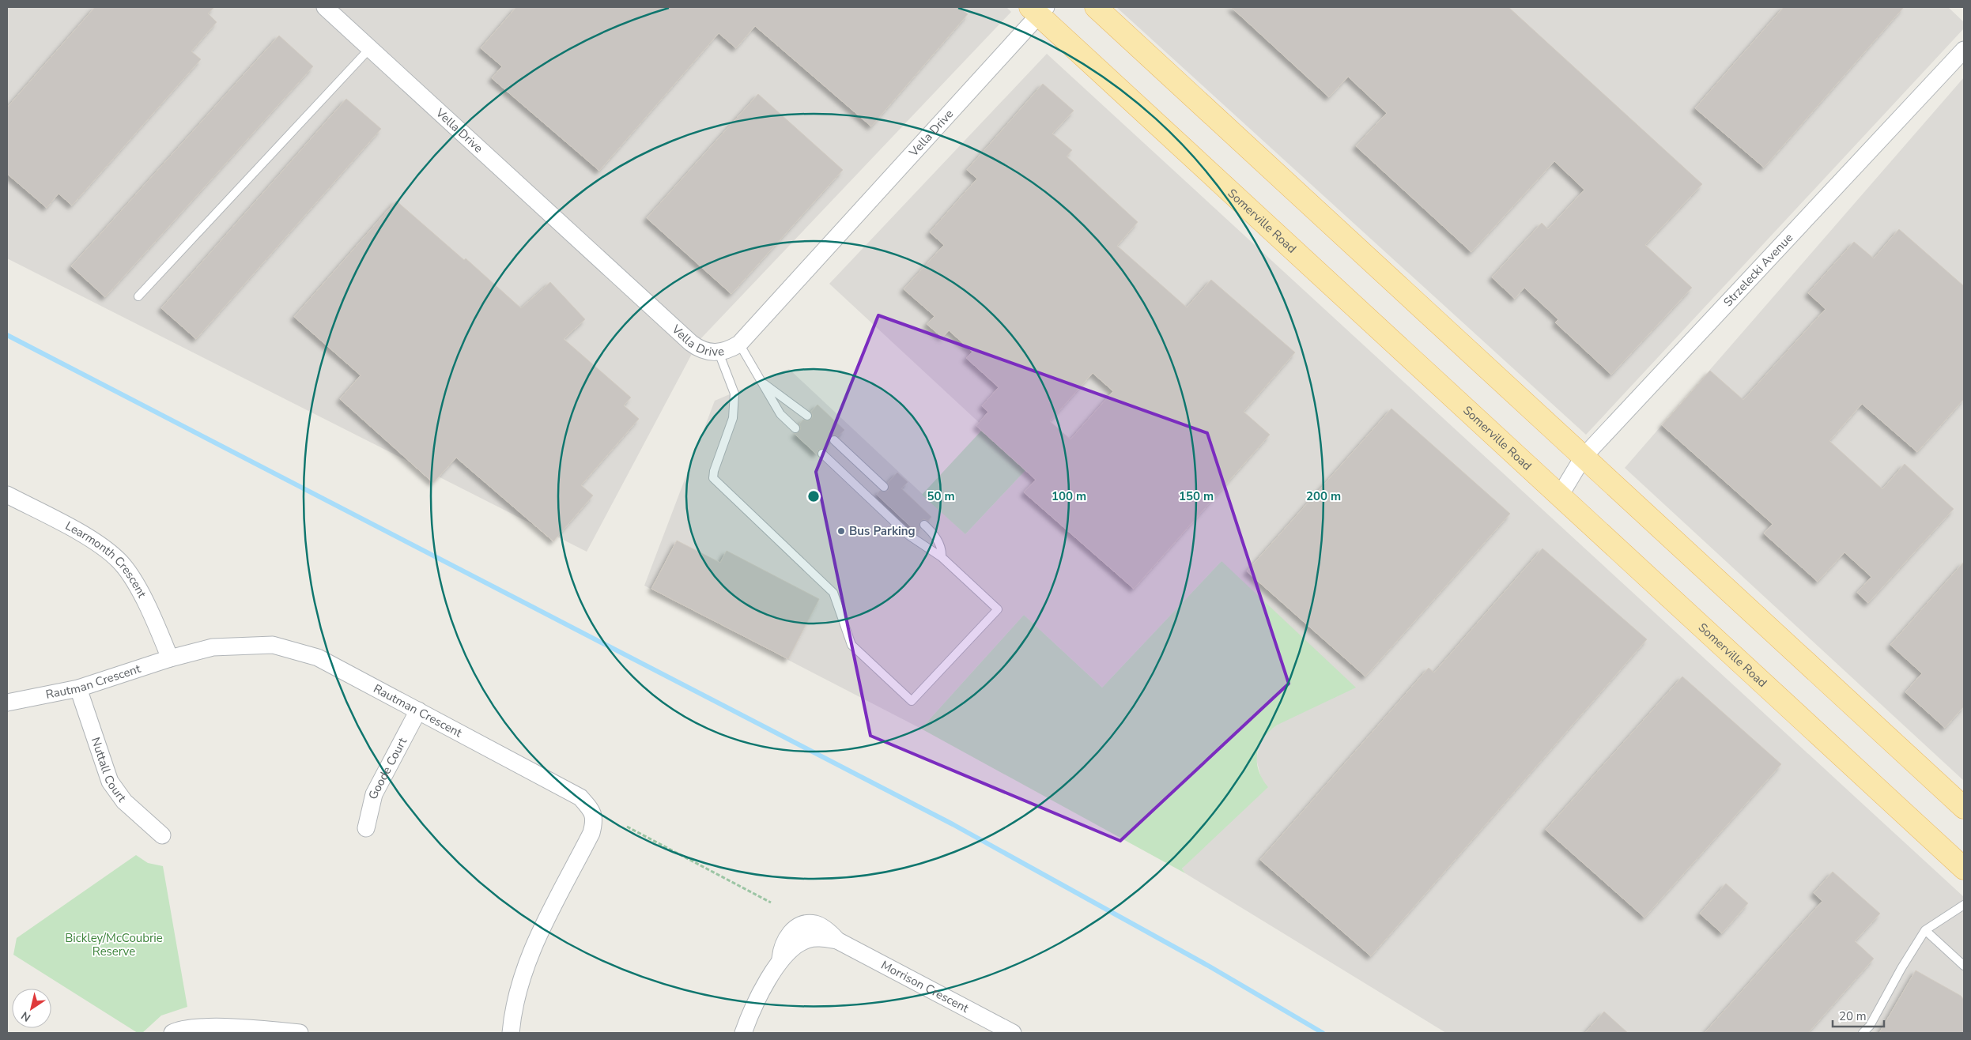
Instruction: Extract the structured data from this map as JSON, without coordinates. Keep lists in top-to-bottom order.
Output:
{
  "streets": {
    "main road": ["Somerville Road"],
    "street": [
      "Vella Drive",
      "Strzelecki Avenue",
      "Learmonth Crescent",
      "Rautman Crescent",
      "Nuttall Court",
      "Goode Court",
      "Morrison Crescent"
    ]
  },
  "crossings": [
    ["Vella Drive", "Somerville Road"],
    ["Somerville Road", "Strzelecki Avenue"],
    ["Learmonth Crescent", "Rautman Crescent"],
    ["Rautman Crescent", "Nuttall Court"],
    ["Rautman Crescent", "Goode Court"]
  ],
  "parks": ["Bickley/McCoubrie Reserve"],
  "places": ["Bus Parking"],
  "scale_bar": "20 m",
  "north": "bottom left",
  "rings": [
    "50 m",
    "100 m",
    "150 m",
    "200 m"
  ]
}
